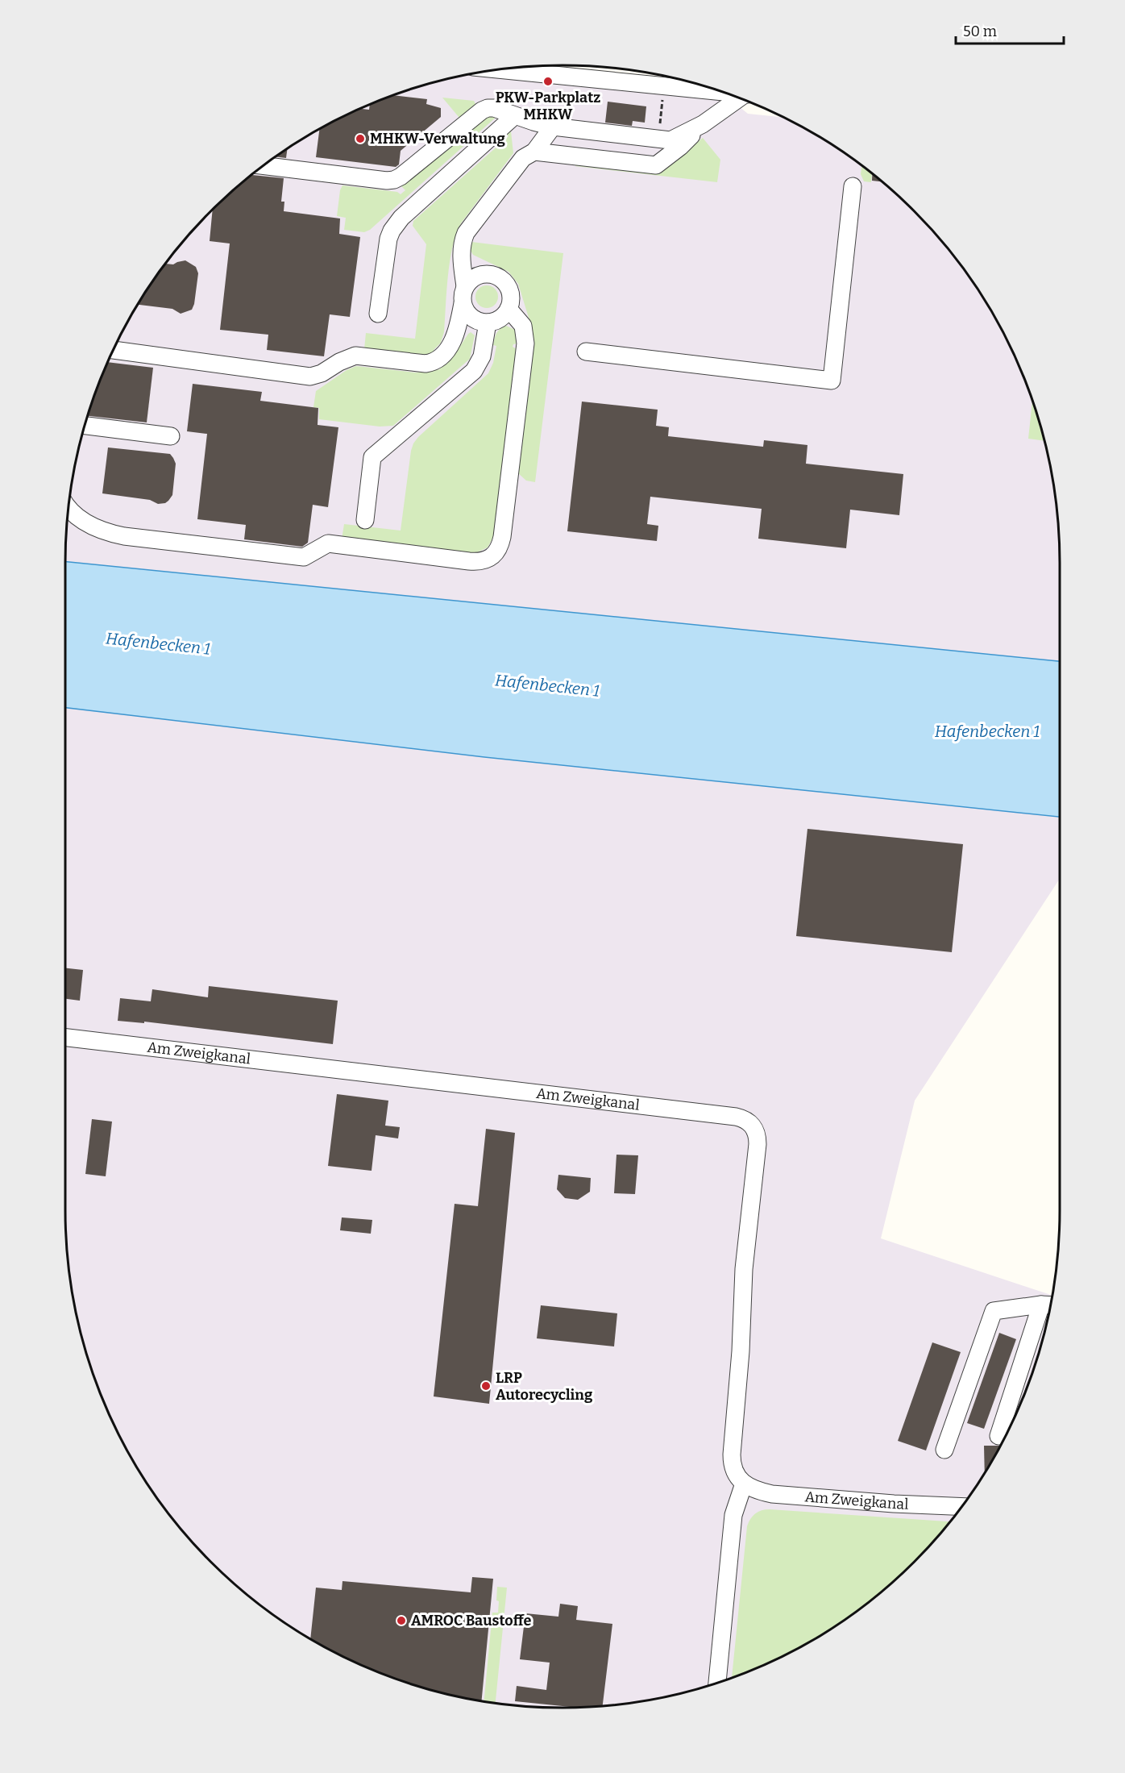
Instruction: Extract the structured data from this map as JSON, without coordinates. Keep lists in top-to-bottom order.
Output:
{
  "streets": {
    "street": ["Am Zweigkanal"]
  },
  "water": ["Hafenbecken 1"],
  "places": [
    "PKW-Parkplatz MHKW",
    "MHKW-Verwaltung",
    "LRP Autorecycling",
    "AMROC Baustoffe"
  ],
  "scale_bar": "50 m"
}
